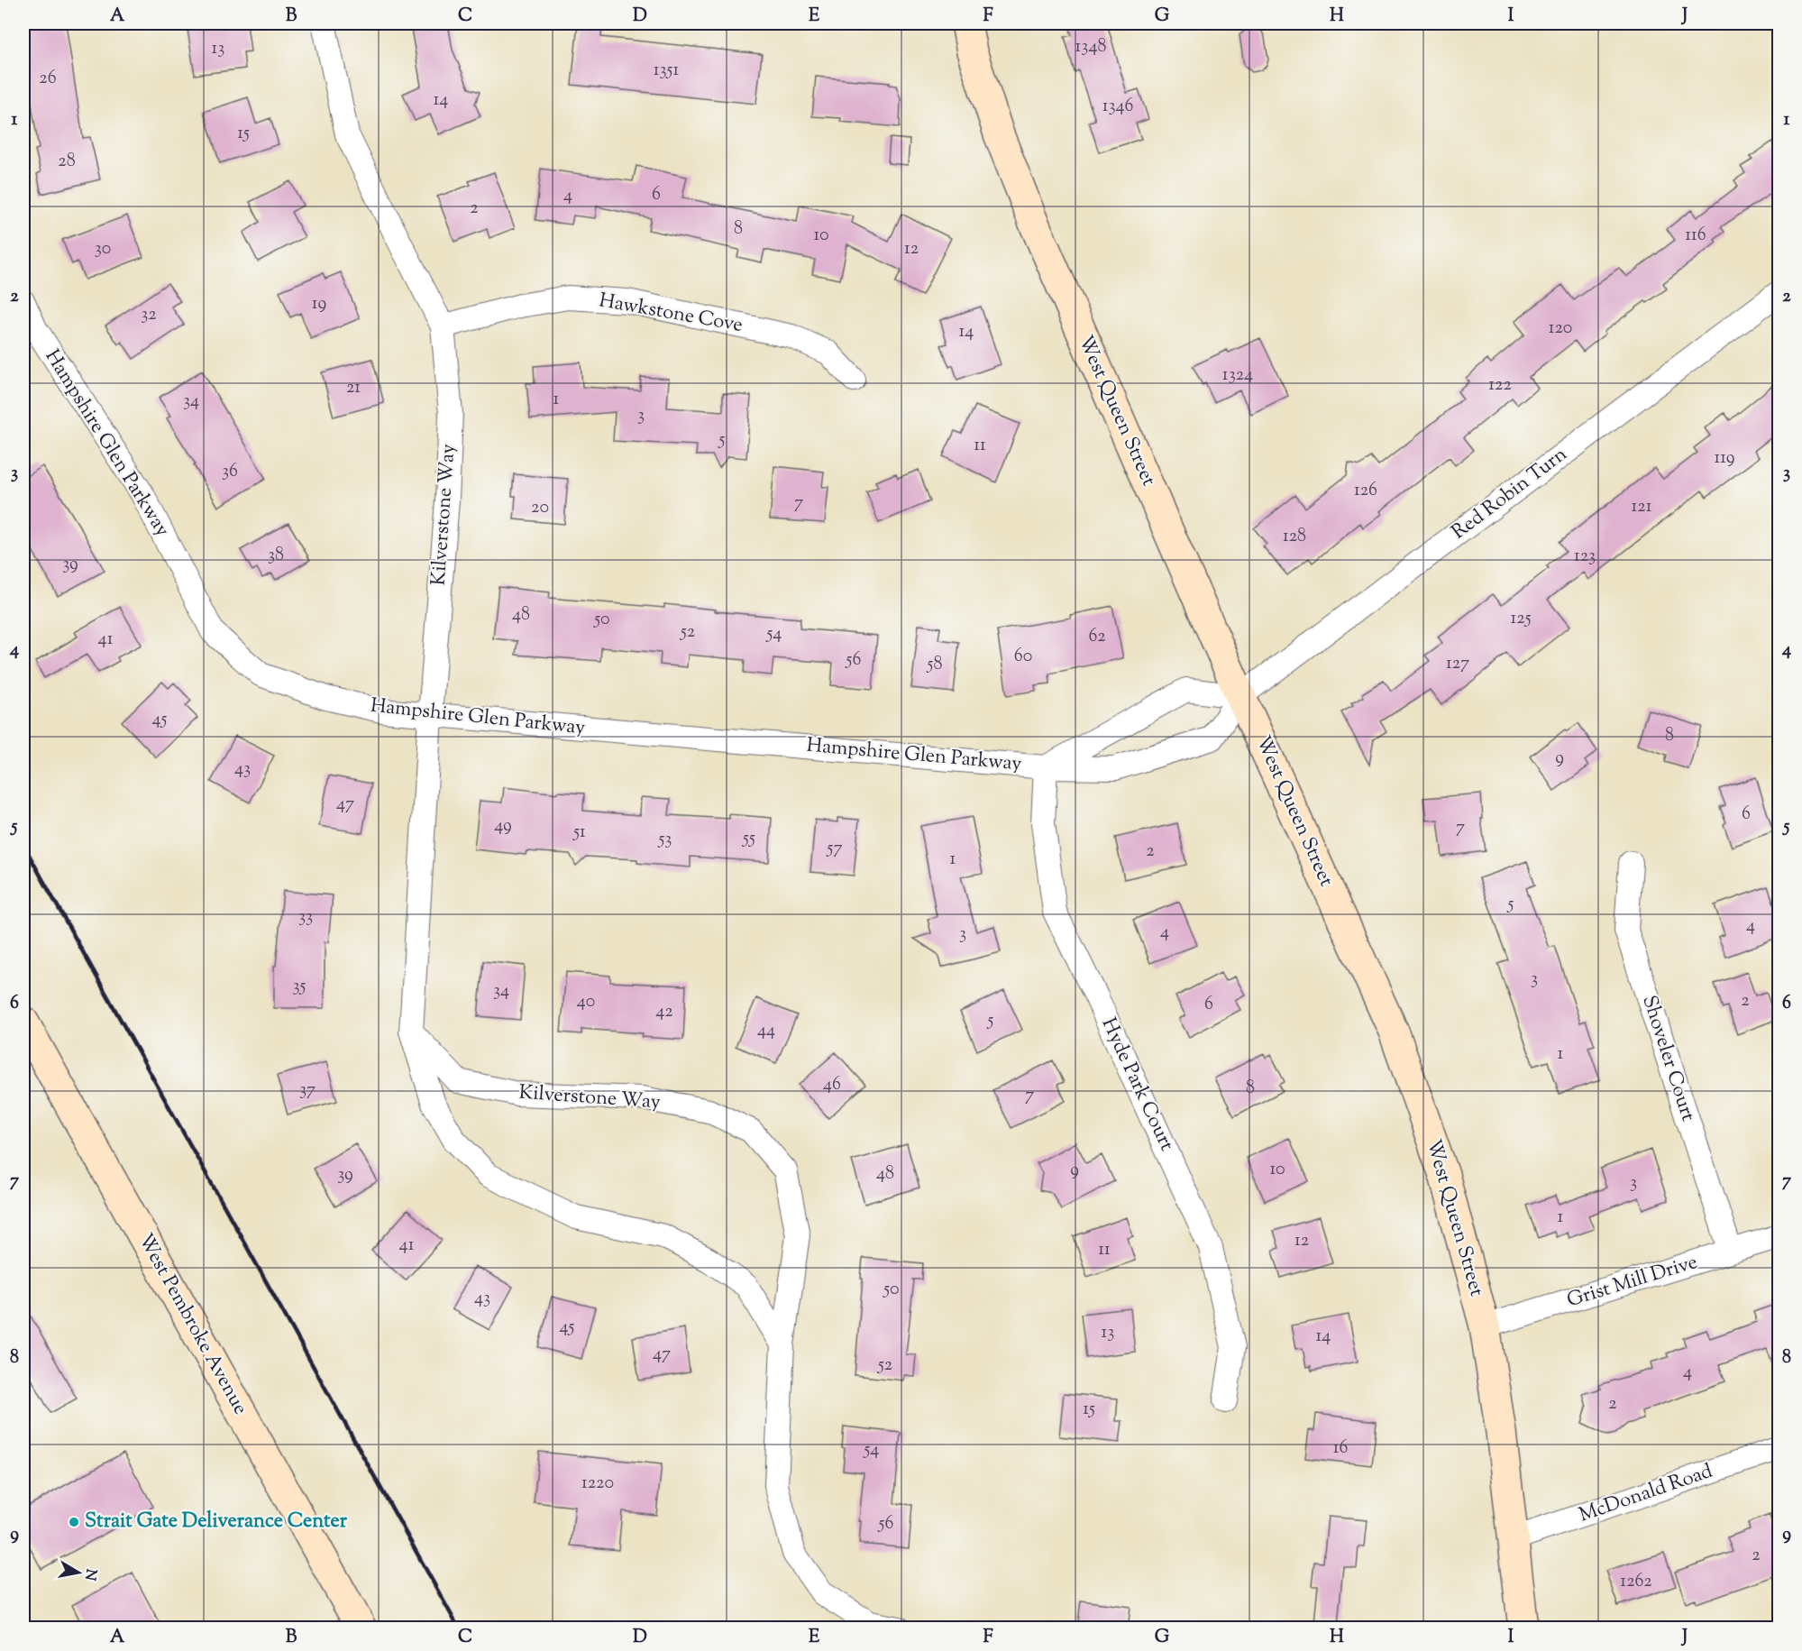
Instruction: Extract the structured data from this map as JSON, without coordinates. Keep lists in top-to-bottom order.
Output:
{
  "streets": {
    "main road": ["West Queen Street", "West Pembroke Avenue"],
    "street": [
      "Hawkstone Cove",
      "Hampshire Glen Parkway",
      "Red Robin Turn",
      "Kilverstone Way",
      "Shoveler Court",
      "Hyde Park Court",
      "Grist Mill Drive",
      "McDonald Road"
    ]
  },
  "crossings": [
    ["Hawkstone Cove", "Kilverstone Way"],
    ["West Queen Street", "Hampshire Glen Parkway"],
    ["West Queen Street", "Red Robin Turn"],
    ["West Queen Street", "Grist Mill Drive"],
    ["West Queen Street", "McDonald Road"],
    ["Hampshire Glen Parkway", "Red Robin Turn"],
    ["Hampshire Glen Parkway", "Kilverstone Way"],
    ["Hampshire Glen Parkway", "Hyde Park Court"],
    ["Shoveler Court", "Grist Mill Drive"]
  ],
  "places": ["Strait Gate Deliverance Center"],
  "house_numbers": [
    "1348",
    "13",
    "1351",
    "26",
    "14",
    "1346",
    "15",
    "28",
    "6",
    "4",
    "2",
    "8",
    "10",
    "116",
    "30",
    "12",
    "19",
    "32",
    "120",
    "14",
    "1324",
    "122",
    "21",
    "1",
    "34",
    "3",
    "5",
    "11",
    "119",
    "36",
    "126",
    "7",
    "121",
    "20",
    "128",
    "38",
    "123",
    "39",
    "48",
    "125",
    "50",
    "52",
    "54",
    "62",
    "41",
    "60",
    "56",
    "127",
    "58",
    "45",
    "8",
    "9",
    "43",
    "47",
    "6",
    "49",
    "7",
    "51",
    "55",
    "53",
    "57",
    "2",
    "1",
    "5",
    "33",
    "4",
    "4",
    "3",
    "3",
    "35",
    "34",
    "2",
    "40",
    "6",
    "42",
    "5",
    "44",
    "1",
    "46",
    "8",
    "37",
    "7",
    "10",
    "9",
    "48",
    "39",
    "3",
    "1",
    "12",
    "41",
    "11",
    "50",
    "43",
    "45",
    "13",
    "14",
    "47",
    "52",
    "4",
    "2",
    "15",
    "16",
    "54",
    "1220",
    "56",
    "2",
    "1262"
  ],
  "north": "right",
  "grid": {
    "columns": [
      "A",
      "B",
      "C",
      "D",
      "E",
      "F",
      "G",
      "H",
      "I",
      "J"
    ],
    "rows": [
      "1",
      "2",
      "3",
      "4",
      "5",
      "6",
      "7",
      "8",
      "9"
    ]
  }
}
